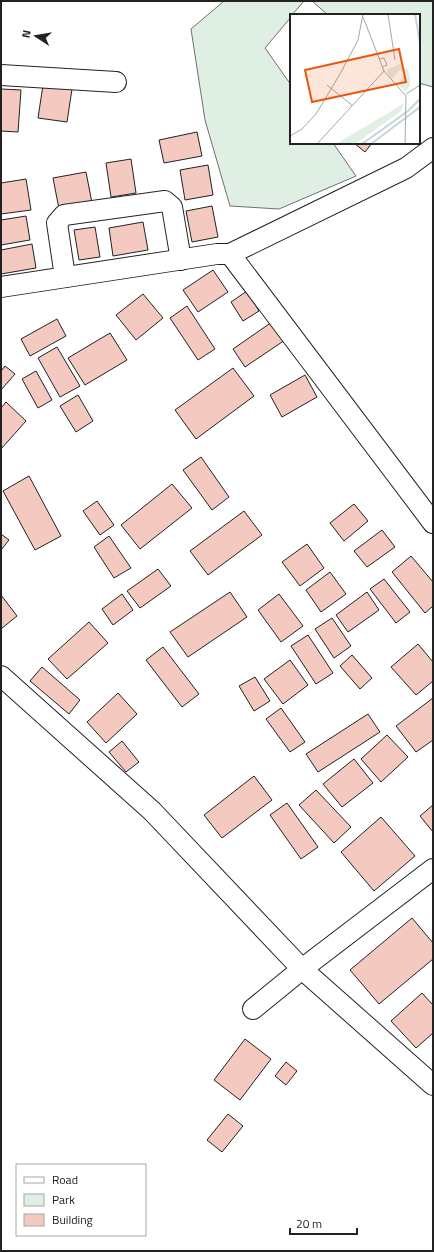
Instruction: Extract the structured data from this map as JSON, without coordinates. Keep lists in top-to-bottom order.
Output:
{
  "legend": ["Road", "Park", "Building"],
  "scale_bar": "20 m",
  "north": "left"
}
